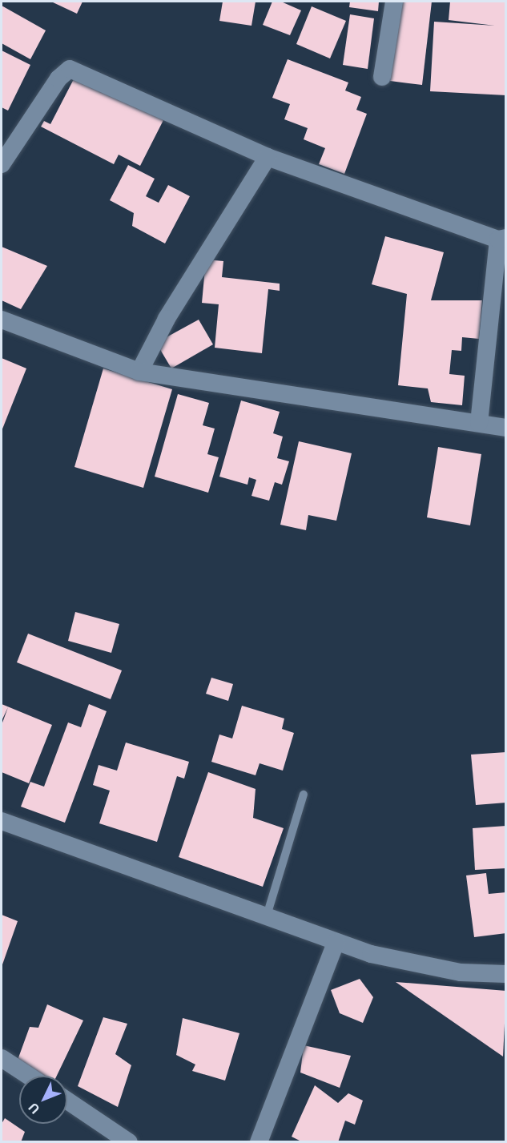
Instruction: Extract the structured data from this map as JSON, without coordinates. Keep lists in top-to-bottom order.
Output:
{
  "north": "bottom left"
}
